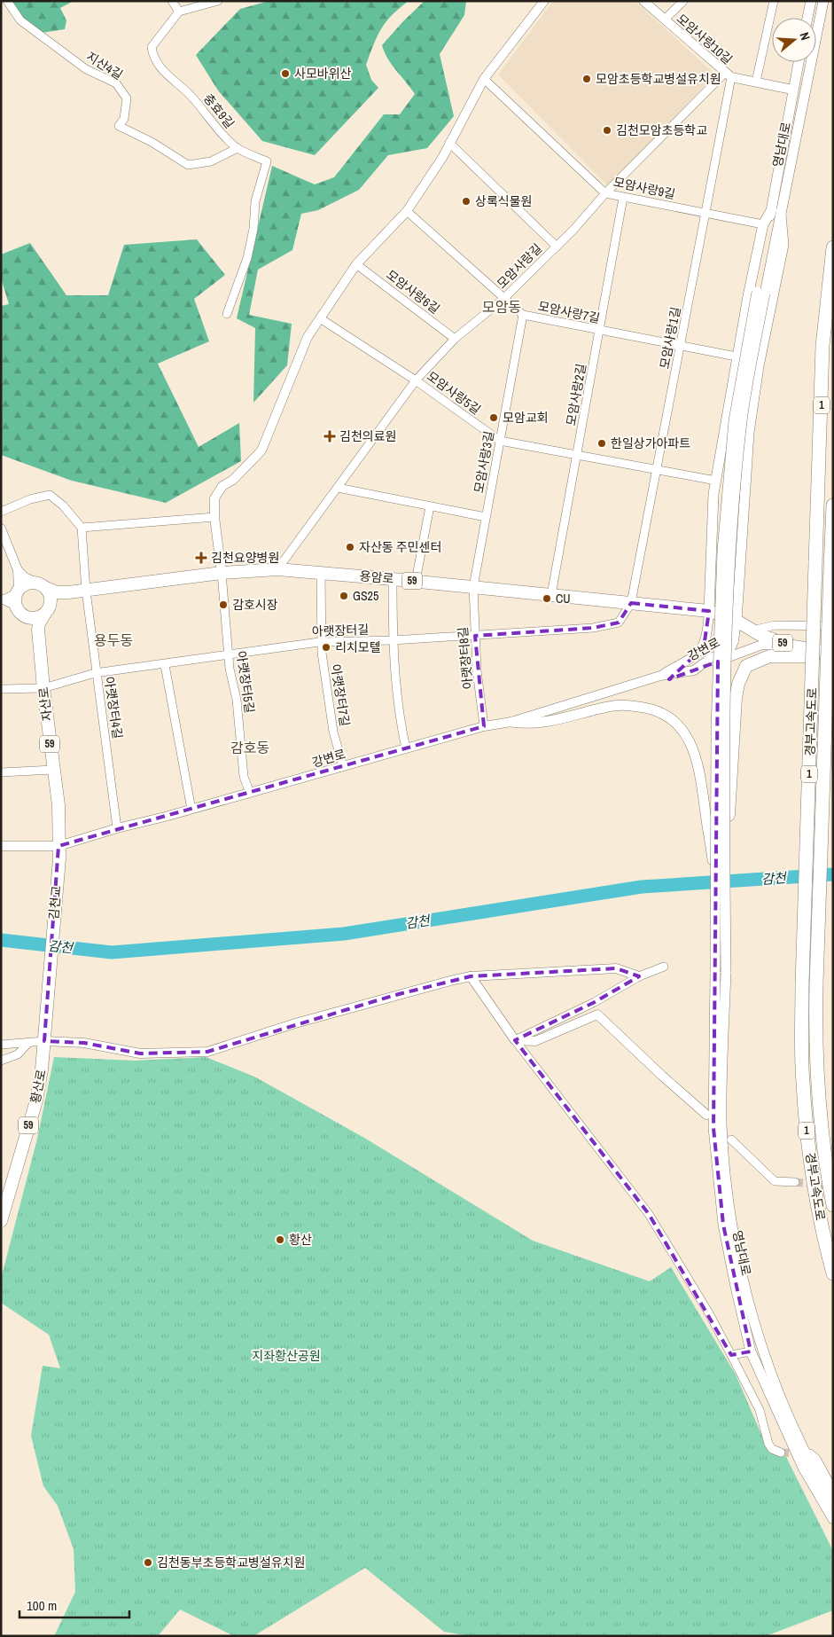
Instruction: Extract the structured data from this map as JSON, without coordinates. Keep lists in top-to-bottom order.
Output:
{
  "streets": {
    "highway": ["1", "경부고속도로"],
    "main road": [
      "영남대로",
      "용암로",
      "59",
      "자산로",
      "김천교",
      "황산로"
    ],
    "street": [
      "모암사랑10길",
      "지산4길",
      "충효9길",
      "모암사랑9길",
      "모암사랑길",
      "모암사랑6길",
      "모암사랑7길",
      "모암사랑1길",
      "모암사랑5길",
      "모암사랑2길",
      "모암사랑3길",
      "아랫장터길",
      "강변로",
      "아랫장터8길",
      "아랫장터5길",
      "아랫장터7길",
      "아랫장터4길"
    ]
  },
  "crossings": [
    ["모암사랑10길", "영남대로"],
    ["모암사랑10길", "모암사랑길"],
    ["모암사랑10길", "모암사랑1길"],
    ["지산4길", "충효9길"],
    ["모암사랑9길", "모암사랑길"],
    ["모암사랑9길", "모암사랑1길"],
    ["모암사랑9길", "모암사랑2길"],
    ["모암사랑길", "모암사랑6길"],
    ["모암사랑길", "모암사랑7길"],
    ["모암사랑길", "모암사랑1길"],
    ["모암사랑길", "모암사랑5길"],
    ["모암사랑길", "용암로"],
    ["모암사랑7길", "모암사랑1길"],
    ["모암사랑7길", "모암사랑2길"],
    ["모암사랑7길", "모암사랑3길"],
    ["모암사랑1길", "모암사랑5길"],
    ["모암사랑1길", "용암로"],
    ["모암사랑1길", "아랫장터길"],
    ["모암사랑5길", "모암사랑2길"],
    ["모암사랑5길", "모암사랑3길"],
    ["모암사랑2길", "용암로"],
    ["모암사랑3길", "용암로"],
    ["모암사랑3길", "아랫장터8길"],
    ["용암로", "59"],
    ["용암로", "아랫장터길"],
    ["용암로", "강변로"],
    ["용암로", "아랫장터8길"],
    ["용암로", "아랫장터5길"],
    ["용암로", "아랫장터7길"],
    ["용암로", "아랫장터4길"],
    ["59", "강변로"],
    ["59", "자산로"],
    ["아랫장터길", "아랫장터8길"],
    ["아랫장터길", "아랫장터5길"],
    ["아랫장터길", "아랫장터7길"],
    ["아랫장터길", "자산로"],
    ["아랫장터길", "아랫장터4길"],
    ["강변로", "아랫장터8길"],
    ["강변로", "아랫장터5길"],
    ["강변로", "아랫장터7길"],
    ["강변로", "자산로"],
    ["강변로", "아랫장터4길"],
    ["강변로", "김천교"],
    ["자산로", "김천교"],
    ["김천교", "황산로"]
  ],
  "districts": ["모암동", "용두동", "감호동"],
  "water": ["감천"],
  "parks": ["지좌황산공원"],
  "places": {
    "other": [
      "사모바위산",
      "모암초등학교병설유치원",
      "김천모암초등학교",
      "상록식물원",
      "모암교회",
      "한일상가아파트",
      "자산동 주민센터",
      "GS25",
      "CU",
      "감호시장",
      "리치모텔",
      "황산",
      "김천동부초등학교병설유치원"
    ],
    "health": ["김천의료원", "김천요양병원"]
  },
  "scale_bar": "100 m",
  "north": "right"
}
